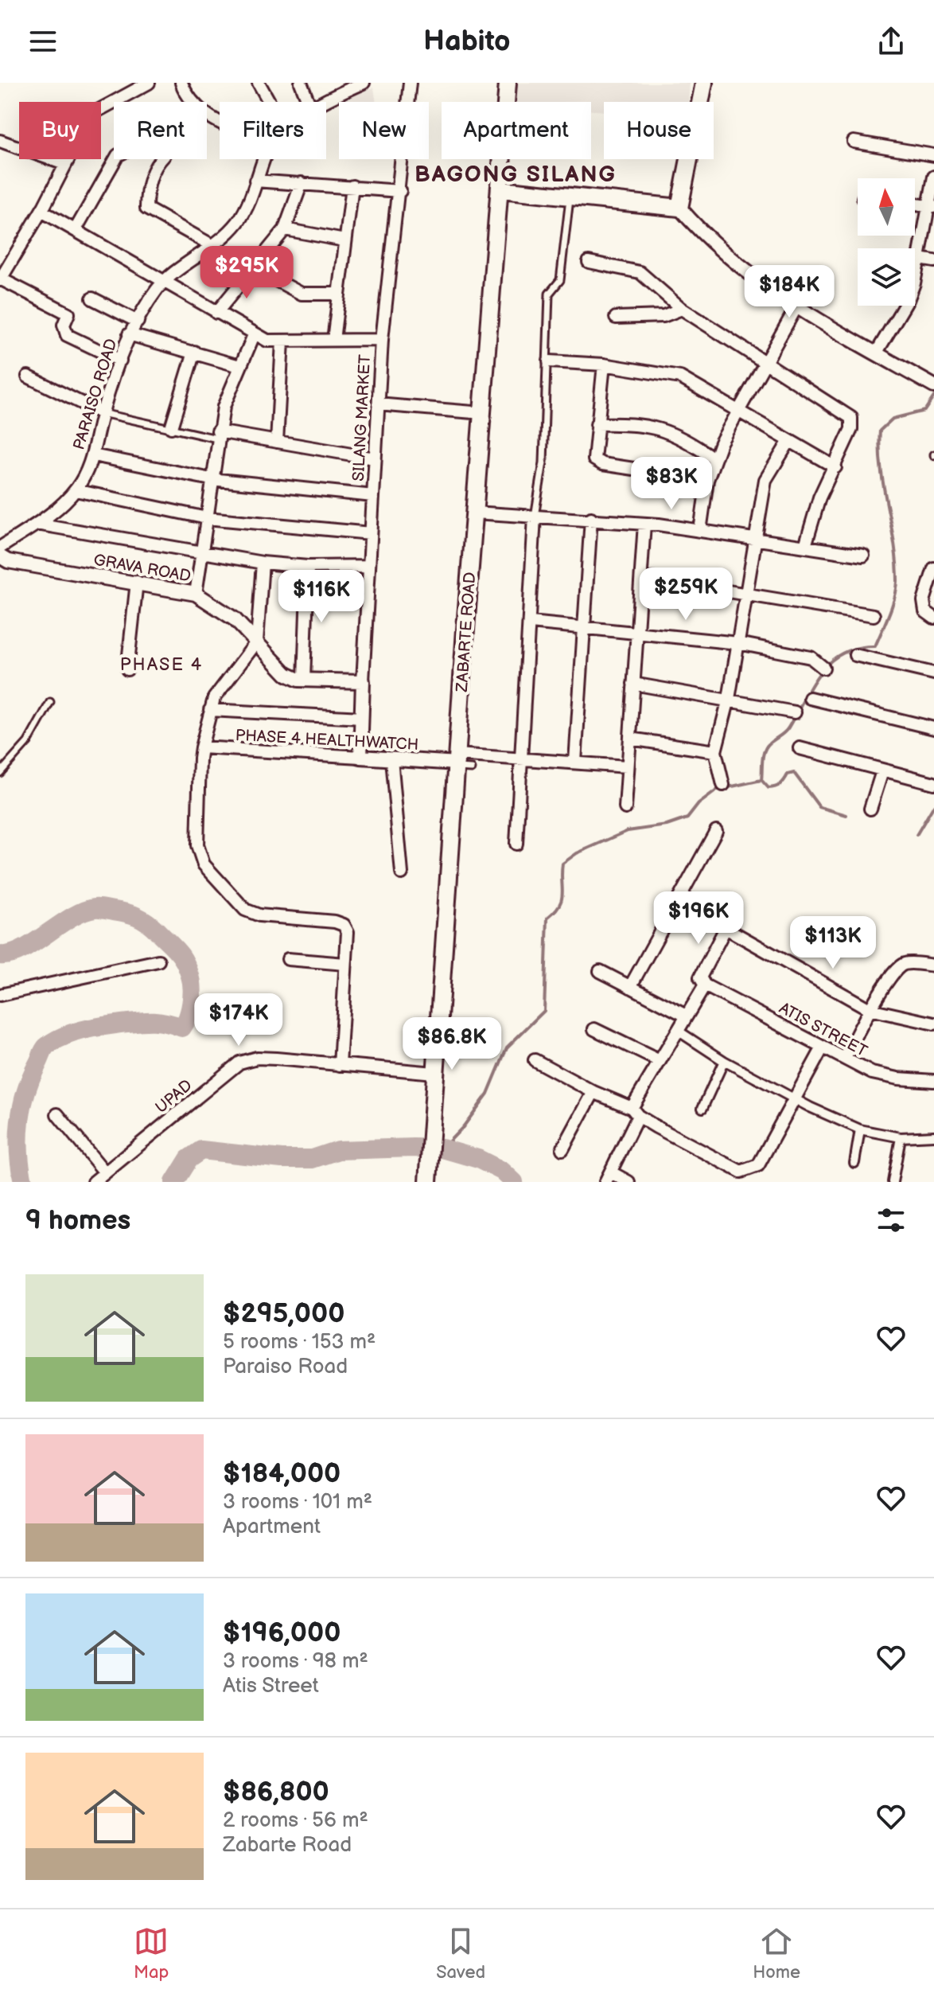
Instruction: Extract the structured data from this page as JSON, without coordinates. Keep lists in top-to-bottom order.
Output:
{
  "streets": {
    "main road": ["ZABARTE ROAD"],
    "street": [
      "PARAISO ROAD",
      "SILANG MARKET",
      "GRAVA ROAD",
      "PHASE 4 HEALTHWATCH",
      "ATIS STREET",
      "UPAD"
    ]
  },
  "crossings": [
    ["SILANG MARKET", "GRAVA ROAD"],
    ["SILANG MARKET", "PHASE 4 HEALTHWATCH"],
    ["ZABARTE ROAD", "PHASE 4 HEALTHWATCH"],
    ["ZABARTE ROAD", "UPAD"]
  ],
  "districts": ["BAGONG SILANG", "PHASE 4"],
  "north": "top",
  "page": {
    "header": "Habito",
    "chip": [
      "Buy",
      "Rent",
      "Filters",
      "New",
      "Apartment",
      "House"
    ],
    "price": [
      "$295K",
      "$184K",
      "$83K",
      "$259K",
      "$116K",
      "$196K",
      "$113K",
      "$174K",
      "$86.8K"
    ],
    "heading": "9 homes",
    "list": [
      {
        "name": "$295,000",
        "note": "5 rooms · 153 m² · Paraiso Road"
      },
      {
        "name": "$184,000",
        "note": "3 rooms · 101 m² · Apartment"
      },
      {
        "name": "$196,000",
        "note": "3 rooms · 98 m² · Atis Street"
      },
      {
        "name": "$86,800",
        "note": "2 rooms · 56 m² · Zabarte Road"
      }
    ],
    "tabs": ["Map", "Saved", "Home"]
  }
}
